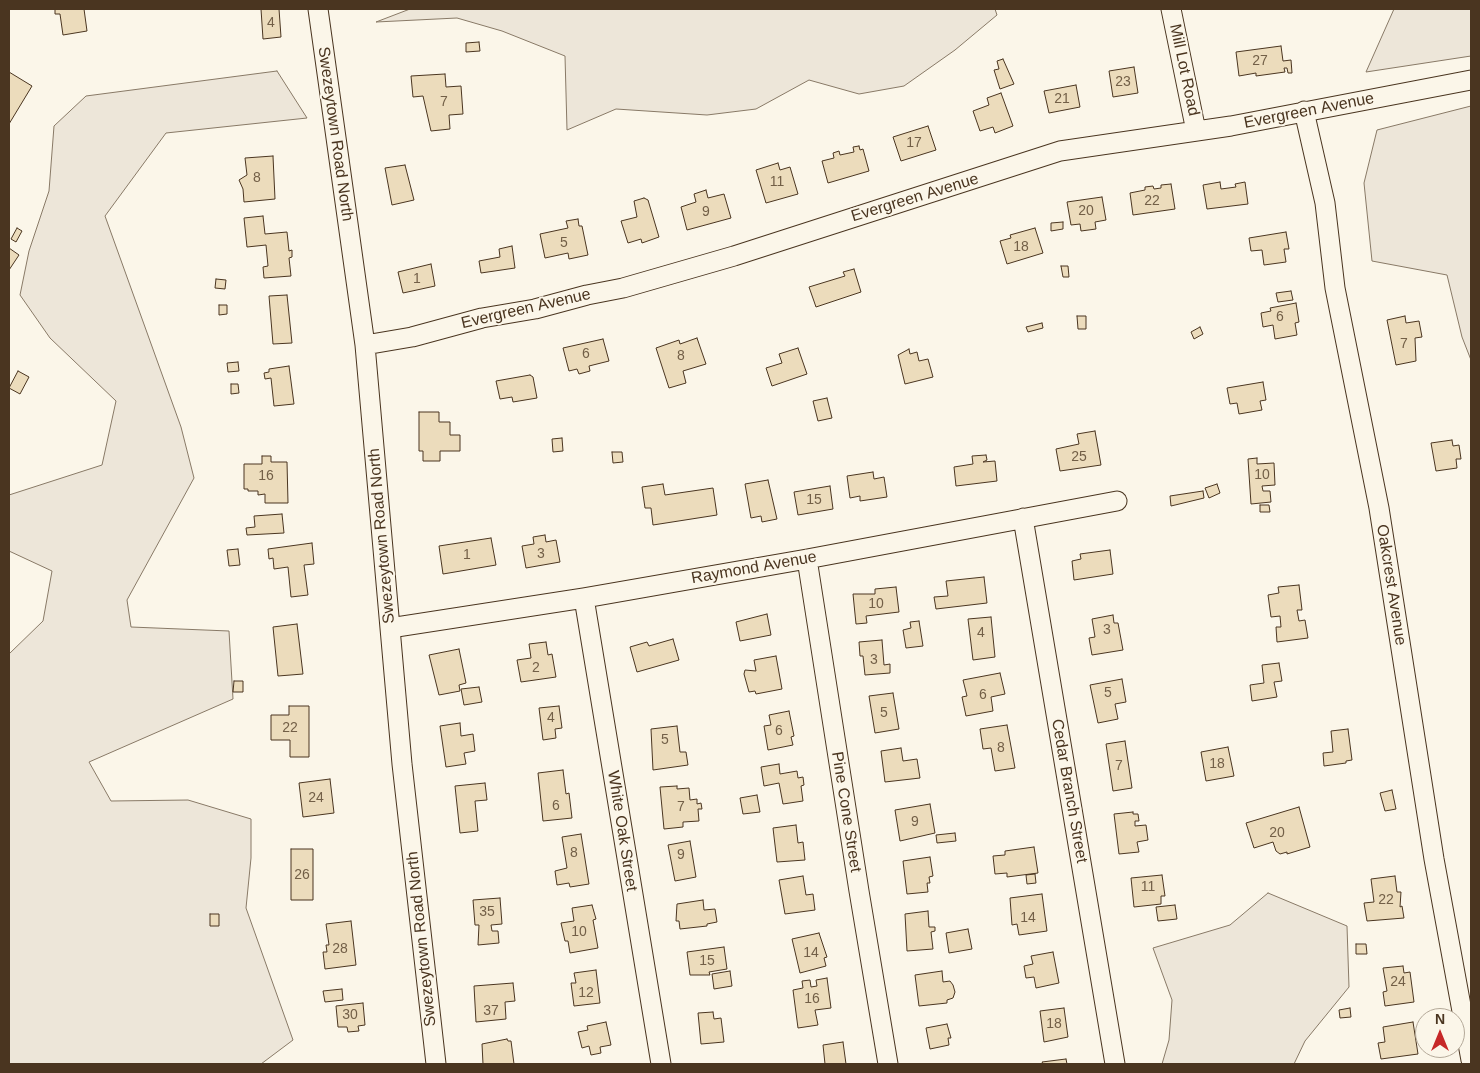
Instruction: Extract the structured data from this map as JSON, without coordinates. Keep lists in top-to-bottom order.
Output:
{
  "streets": {
    "street": [
      "Mill Lot Road",
      "Evergreen Avenue",
      "Swezeytown Road North",
      "Raymond Avenue",
      "Oakcrest Avenue",
      "Cedar Branch Street",
      "Pine Cone Street",
      "White Oak Street"
    ]
  },
  "crossings": [
    ["Mill Lot Road", "Evergreen Avenue"],
    ["Evergreen Avenue", "Swezeytown Road North"],
    ["Evergreen Avenue", "Oakcrest Avenue"],
    ["Swezeytown Road North", "Raymond Avenue"],
    ["Raymond Avenue", "Cedar Branch Street"],
    ["Raymond Avenue", "Pine Cone Street"],
    ["Raymond Avenue", "White Oak Street"]
  ],
  "house_numbers": [
    "4",
    "27",
    "23",
    "21",
    "7",
    "17",
    "8",
    "11",
    "22",
    "20",
    "9",
    "5",
    "18",
    "1",
    "6",
    "7",
    "6",
    "8",
    "25",
    "10",
    "16",
    "15",
    "3",
    "1",
    "10",
    "3",
    "4",
    "3",
    "2",
    "5",
    "6",
    "5",
    "4",
    "22",
    "6",
    "5",
    "8",
    "18",
    "7",
    "24",
    "6",
    "7",
    "9",
    "20",
    "8",
    "9",
    "26",
    "11",
    "22",
    "35",
    "14",
    "10",
    "28",
    "14",
    "15",
    "24",
    "12",
    "16",
    "37",
    "30",
    "18"
  ],
  "north": "top"
}
